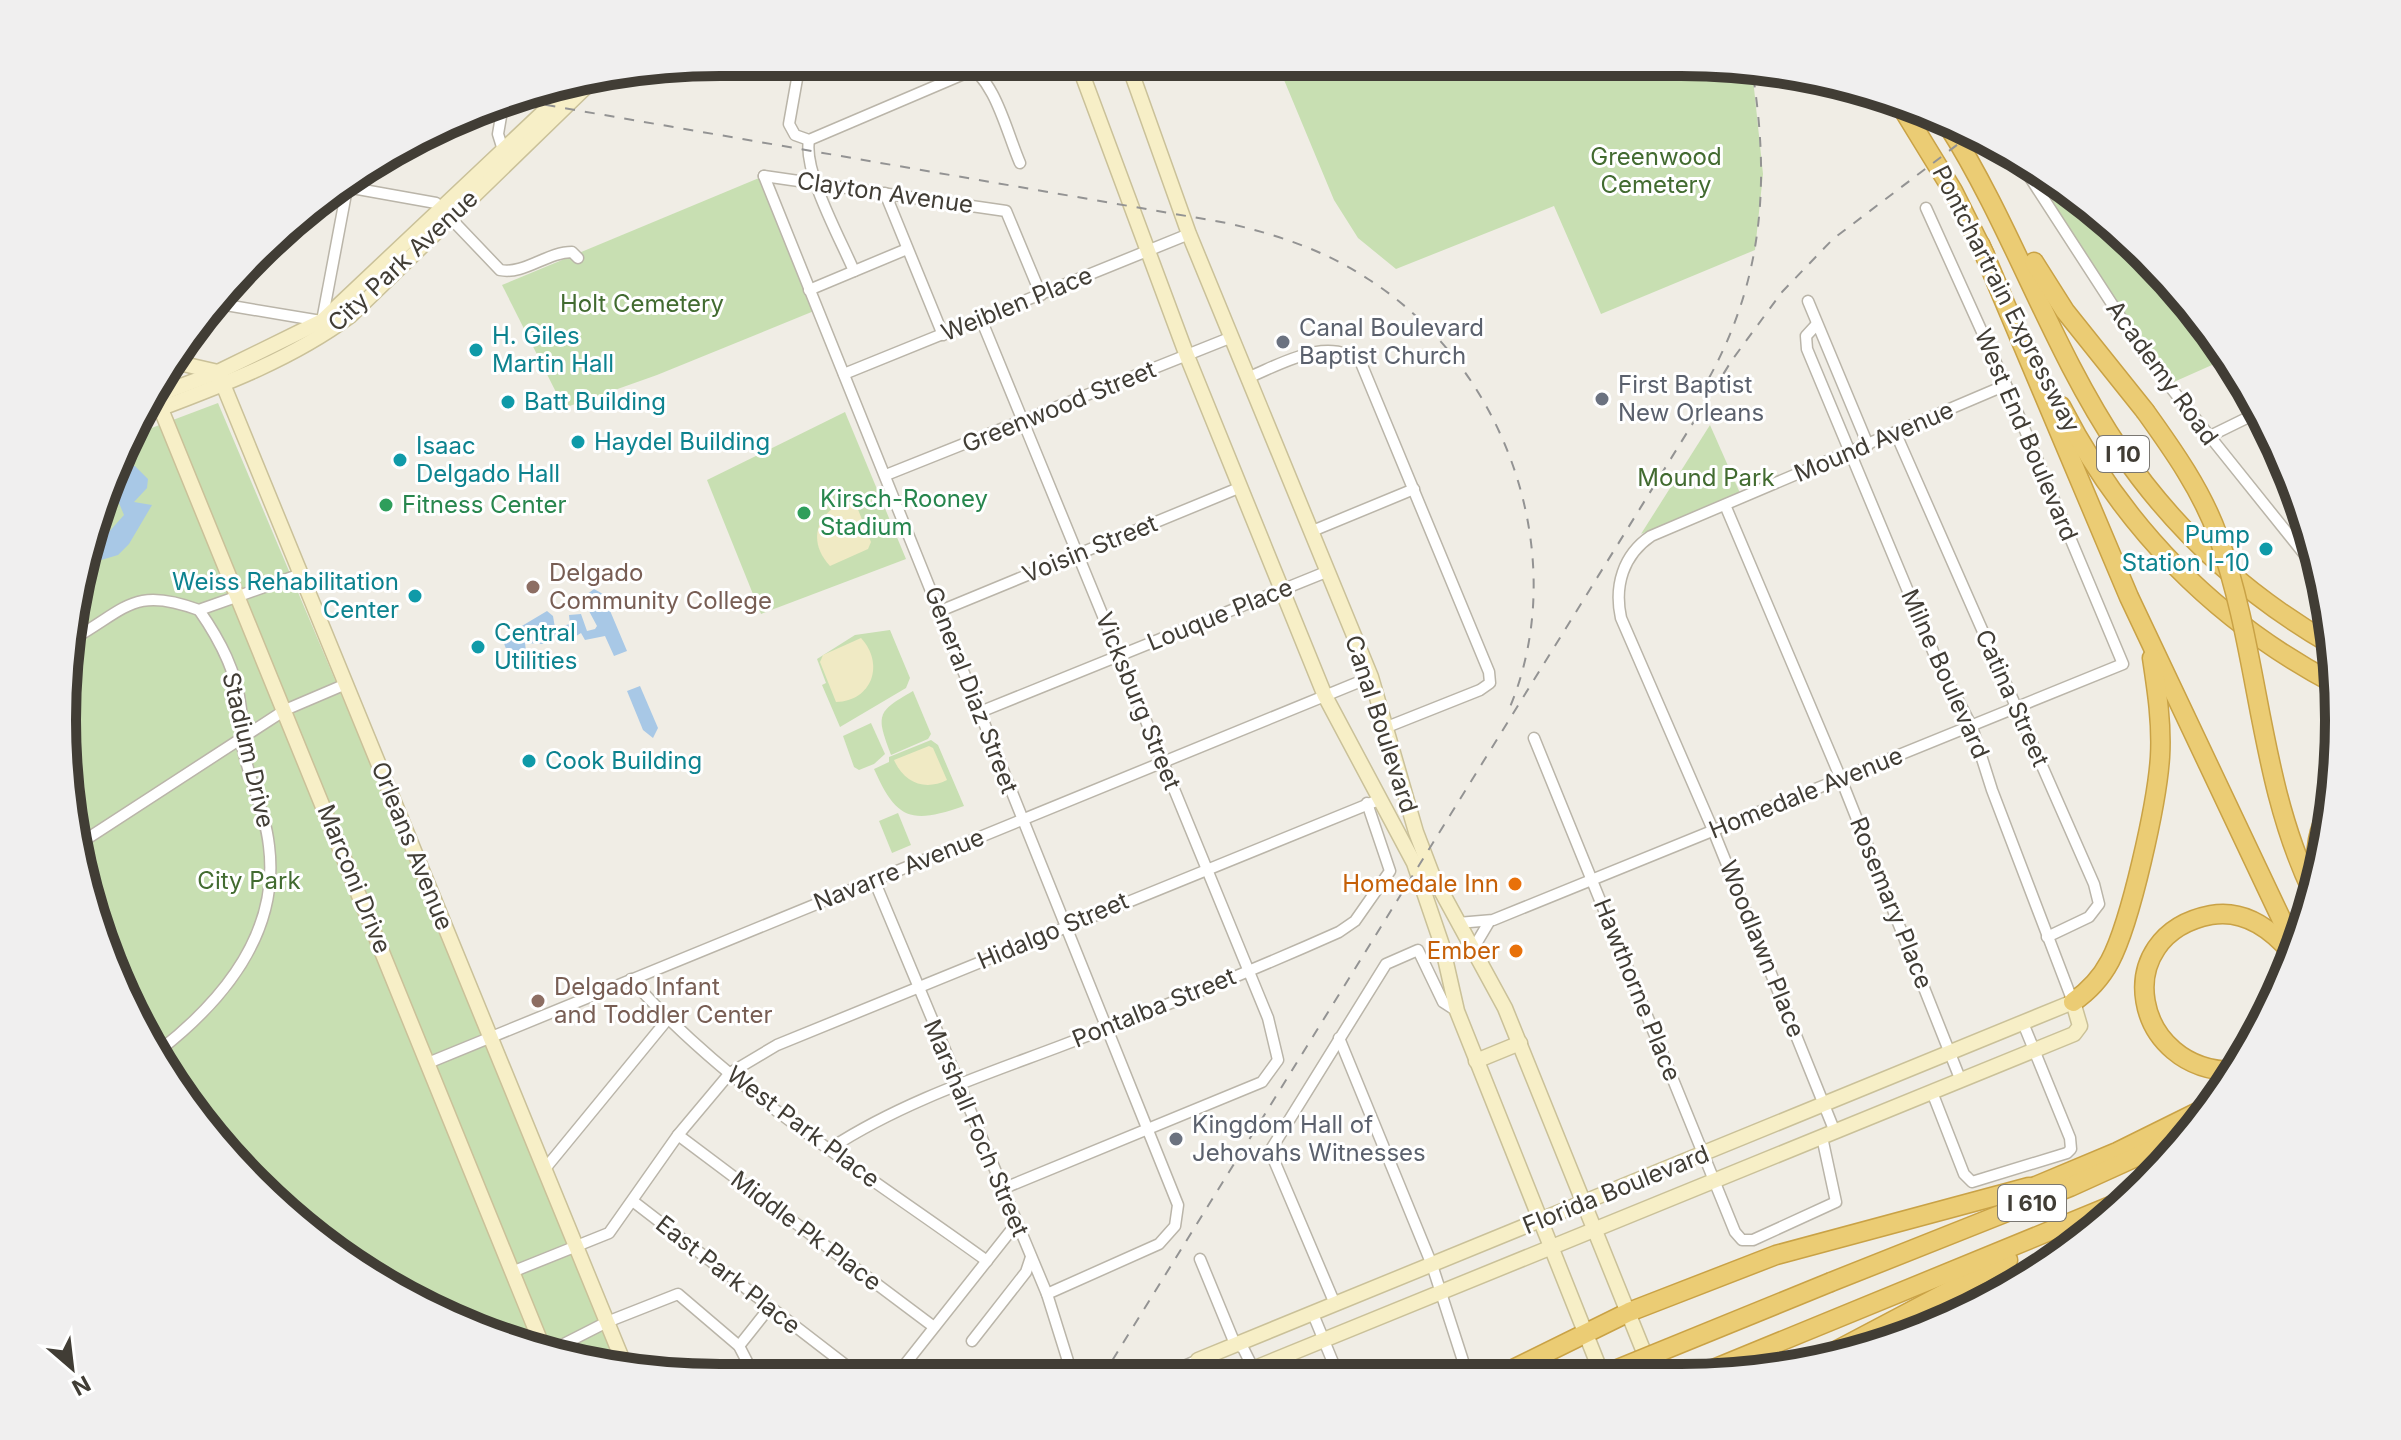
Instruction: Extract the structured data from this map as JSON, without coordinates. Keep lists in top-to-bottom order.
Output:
{
  "streets": {
    "highway": ["Pontchartrain Expressway", "I 10", "I 610"],
    "street": [
      "Clayton Avenue",
      "City Park Avenue",
      "Weiblen Place",
      "Academy Road",
      "Greenwood Street",
      "West End Boulevard",
      "Mound Avenue",
      "Voisin Street",
      "Louque Place",
      "Milne Boulevard",
      "General Diaz Street",
      "Catina Street",
      "Vicksburg Street",
      "Canal Boulevard",
      "Stadium Drive",
      "Homedale Avenue",
      "Orleans Avenue",
      "Navarre Avenue",
      "Marconi Drive",
      "Rosemary Place",
      "Hidalgo Street",
      "Woodlawn Place",
      "Hawthorne Place",
      "Pontalba Street",
      "West Park Place",
      "Marshall Foch Street",
      "Florida Boulevard",
      "Middle Pk Place",
      "East Park Place"
    ]
  },
  "crossings": [
    ["Clayton Avenue", "Weiblen Place"],
    ["Clayton Avenue", "General Diaz Street"],
    ["City Park Avenue", "Orleans Avenue"],
    ["Weiblen Place", "General Diaz Street"],
    ["Weiblen Place", "Vicksburg Street"],
    ["Weiblen Place", "Canal Boulevard"],
    ["Greenwood Street", "General Diaz Street"],
    ["Greenwood Street", "Vicksburg Street"],
    ["Greenwood Street", "Canal Boulevard"],
    ["West End Boulevard", "Mound Avenue"],
    ["West End Boulevard", "Homedale Avenue"],
    ["Mound Avenue", "Milne Boulevard"],
    ["Mound Avenue", "Catina Street"],
    ["Mound Avenue", "Rosemary Place"],
    ["Mound Avenue", "Woodlawn Place"],
    ["Voisin Street", "General Diaz Street"],
    ["Voisin Street", "Vicksburg Street"],
    ["Voisin Street", "Canal Boulevard"],
    ["Louque Place", "General Diaz Street"],
    ["Louque Place", "Vicksburg Street"],
    ["Louque Place", "Canal Boulevard"],
    ["Milne Boulevard", "Catina Street"],
    ["Milne Boulevard", "Homedale Avenue"],
    ["Milne Boulevard", "Florida Boulevard"],
    ["General Diaz Street", "Vicksburg Street"],
    ["General Diaz Street", "Navarre Avenue"],
    ["General Diaz Street", "Hidalgo Street"],
    ["General Diaz Street", "Pontalba Street"],
    ["General Diaz Street", "Marshall Foch Street"],
    ["Catina Street", "Homedale Avenue"],
    ["Vicksburg Street", "Navarre Avenue"],
    ["Vicksburg Street", "Hidalgo Street"],
    ["Vicksburg Street", "Pontalba Street"],
    ["Canal Boulevard", "Homedale Avenue"],
    ["Canal Boulevard", "Navarre Avenue"],
    ["Canal Boulevard", "Hidalgo Street"],
    ["Canal Boulevard", "Pontalba Street"],
    ["Canal Boulevard", "Florida Boulevard"],
    ["Homedale Avenue", "Rosemary Place"],
    ["Homedale Avenue", "Woodlawn Place"],
    ["Homedale Avenue", "Hawthorne Place"],
    ["Orleans Avenue", "Navarre Avenue"],
    ["Orleans Avenue", "Hidalgo Street"],
    ["Navarre Avenue", "Marconi Drive"],
    ["Navarre Avenue", "West Park Place"],
    ["Navarre Avenue", "Marshall Foch Street"],
    ["Marconi Drive", "Hidalgo Street"],
    ["Rosemary Place", "Florida Boulevard"],
    ["Hidalgo Street", "Pontalba Street"],
    ["Hidalgo Street", "West Park Place"],
    ["Hidalgo Street", "Marshall Foch Street"],
    ["Hidalgo Street", "Middle Pk Place"],
    ["Hidalgo Street", "East Park Place"],
    ["Woodlawn Place", "Hawthorne Place"],
    ["Woodlawn Place", "Florida Boulevard"],
    ["Hawthorne Place", "Florida Boulevard"],
    ["Pontalba Street", "West Park Place"],
    ["Pontalba Street", "Marshall Foch Street"]
  ],
  "parks": [
    "Greenwood Cemetery",
    "Holt Cemetery",
    "Mound Park",
    "City Park"
  ],
  "places": [
    "Canal Boulevard Baptist Church",
    "H. Giles Martin Hall",
    "First Baptist New Orleans",
    "Batt Building",
    "Haydel Building",
    "Isaac Delgado Hall",
    "Fitness Center",
    "Kirsch-Rooney Stadium",
    "Pump Station I-10",
    "Delgado Community College",
    "Weiss Rehabilitation Center",
    "Central Utilities",
    "Cook Building",
    "Homedale Inn",
    "Ember",
    "Delgado Infant and Toddler Center",
    "Kingdom Hall of Jehovahs Witnesses"
  ],
  "north": "bottom right"
}
